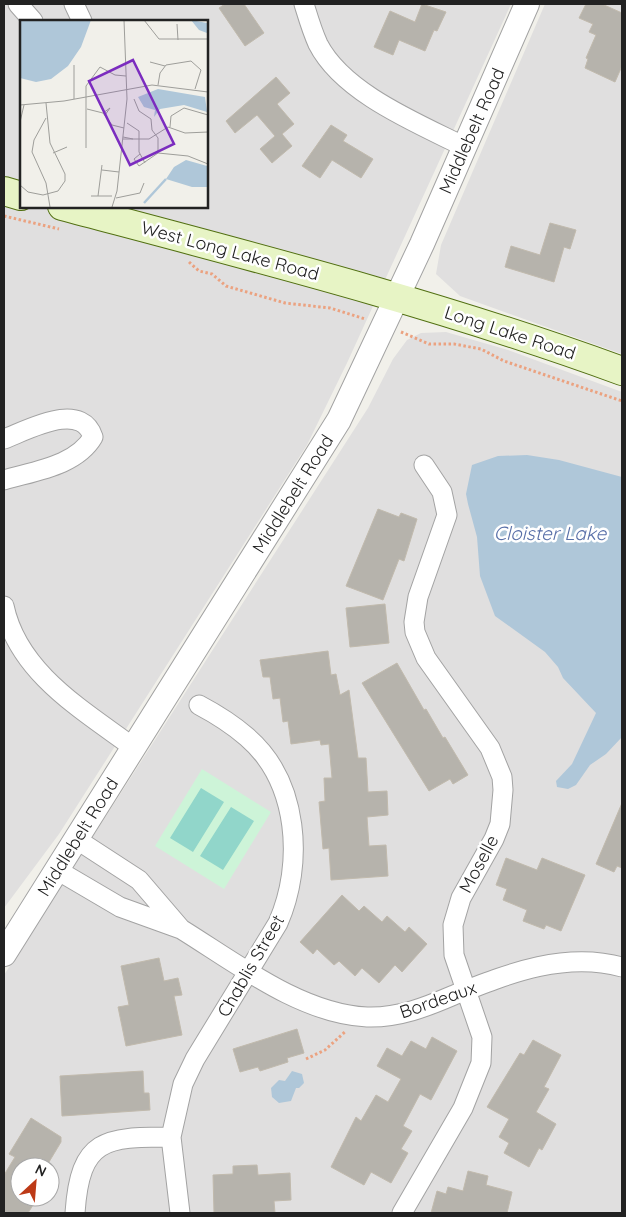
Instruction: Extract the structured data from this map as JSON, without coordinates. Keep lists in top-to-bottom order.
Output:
{
  "streets": {
    "main road": ["West Long Lake Road", "Long Lake Road"],
    "street": [
      "Middlebelt Road",
      "Moselle",
      "Chablis Street",
      "Bordeaux"
    ]
  },
  "crossings": [
    ["Middlebelt Road", "West Long Lake Road"],
    ["Middlebelt Road", "Long Lake Road"],
    ["Middlebelt Road", "Bordeaux"],
    ["West Long Lake Road", "Long Lake Road"],
    ["Moselle", "Bordeaux"],
    ["Chablis Street", "Bordeaux"]
  ],
  "water": ["Cloister Lake"],
  "north": "top right"
}
